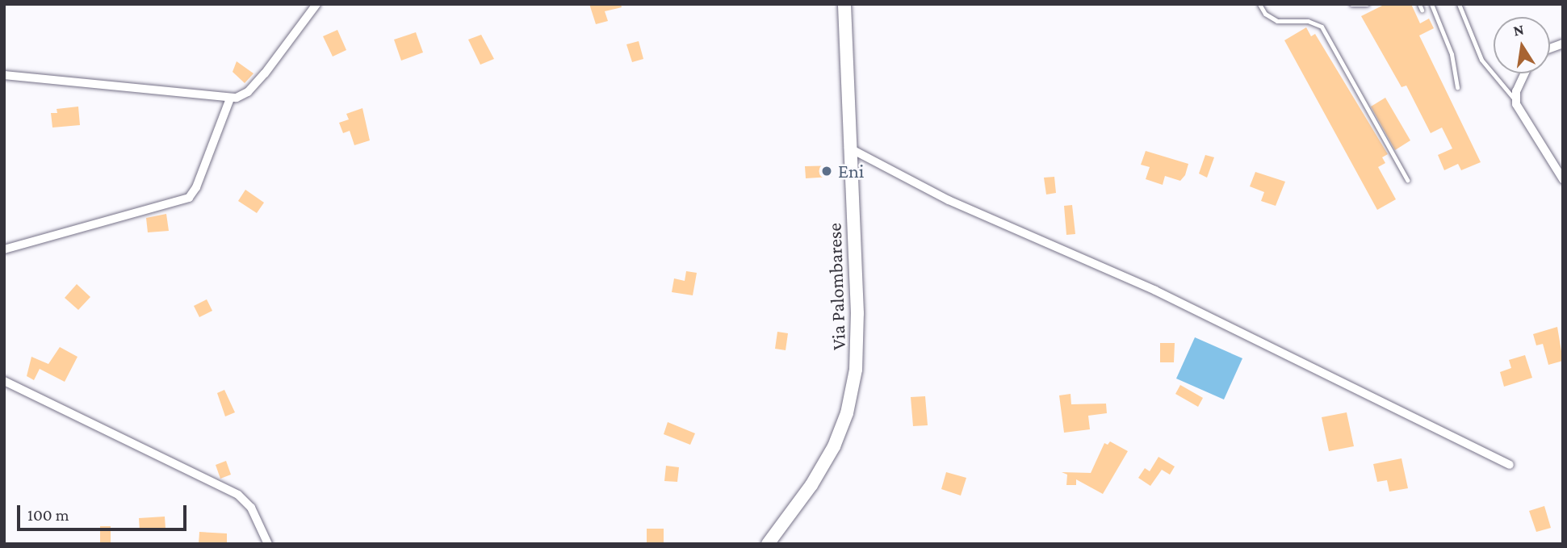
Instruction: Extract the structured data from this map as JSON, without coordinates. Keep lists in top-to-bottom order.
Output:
{
  "streets": {
    "main road": ["Via Palombarese"]
  },
  "places": ["Eni"],
  "scale_bar": "100 m",
  "north": "top"
}
